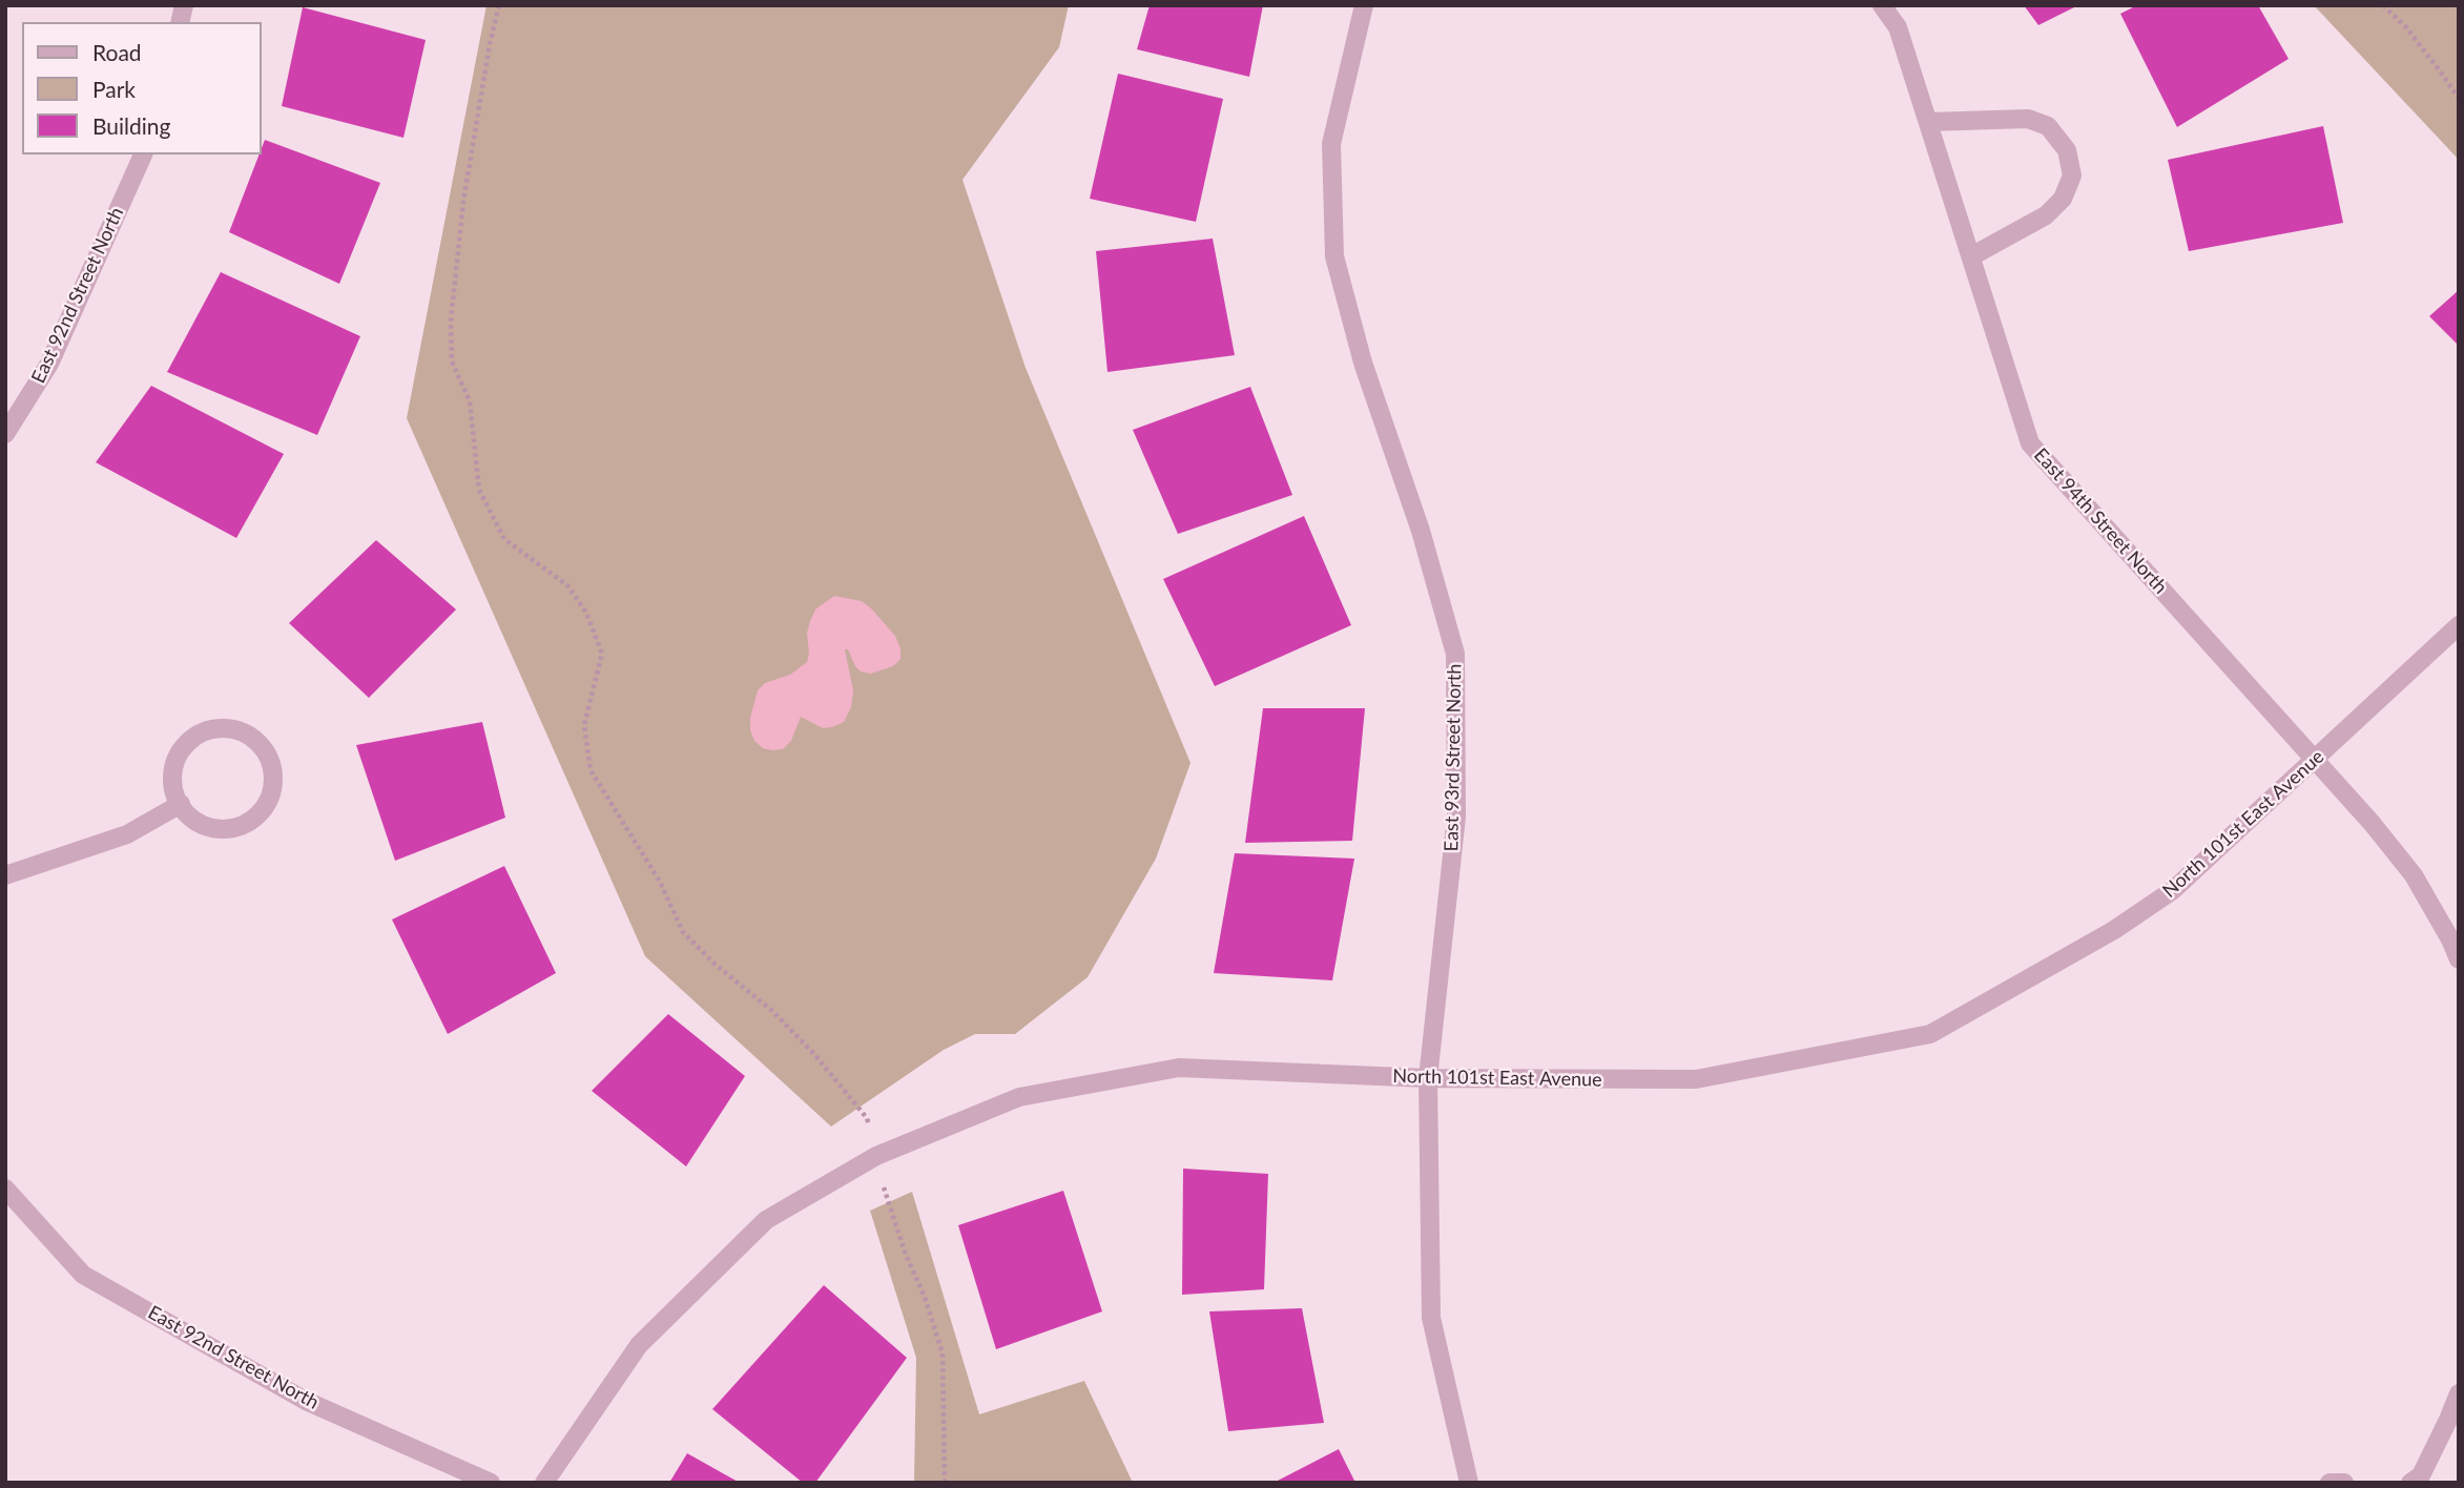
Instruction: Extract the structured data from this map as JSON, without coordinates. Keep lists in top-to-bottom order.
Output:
{
  "streets": {
    "street": [
      "East 92nd Street North",
      "East 94th Street North",
      "East 93rd Street North",
      "North 101st East Avenue"
    ]
  },
  "crossings": [
    ["East 94th Street North", "North 101st East Avenue"],
    ["East 93rd Street North", "North 101st East Avenue"]
  ],
  "legend": ["Road", "Park", "Building"]
}
